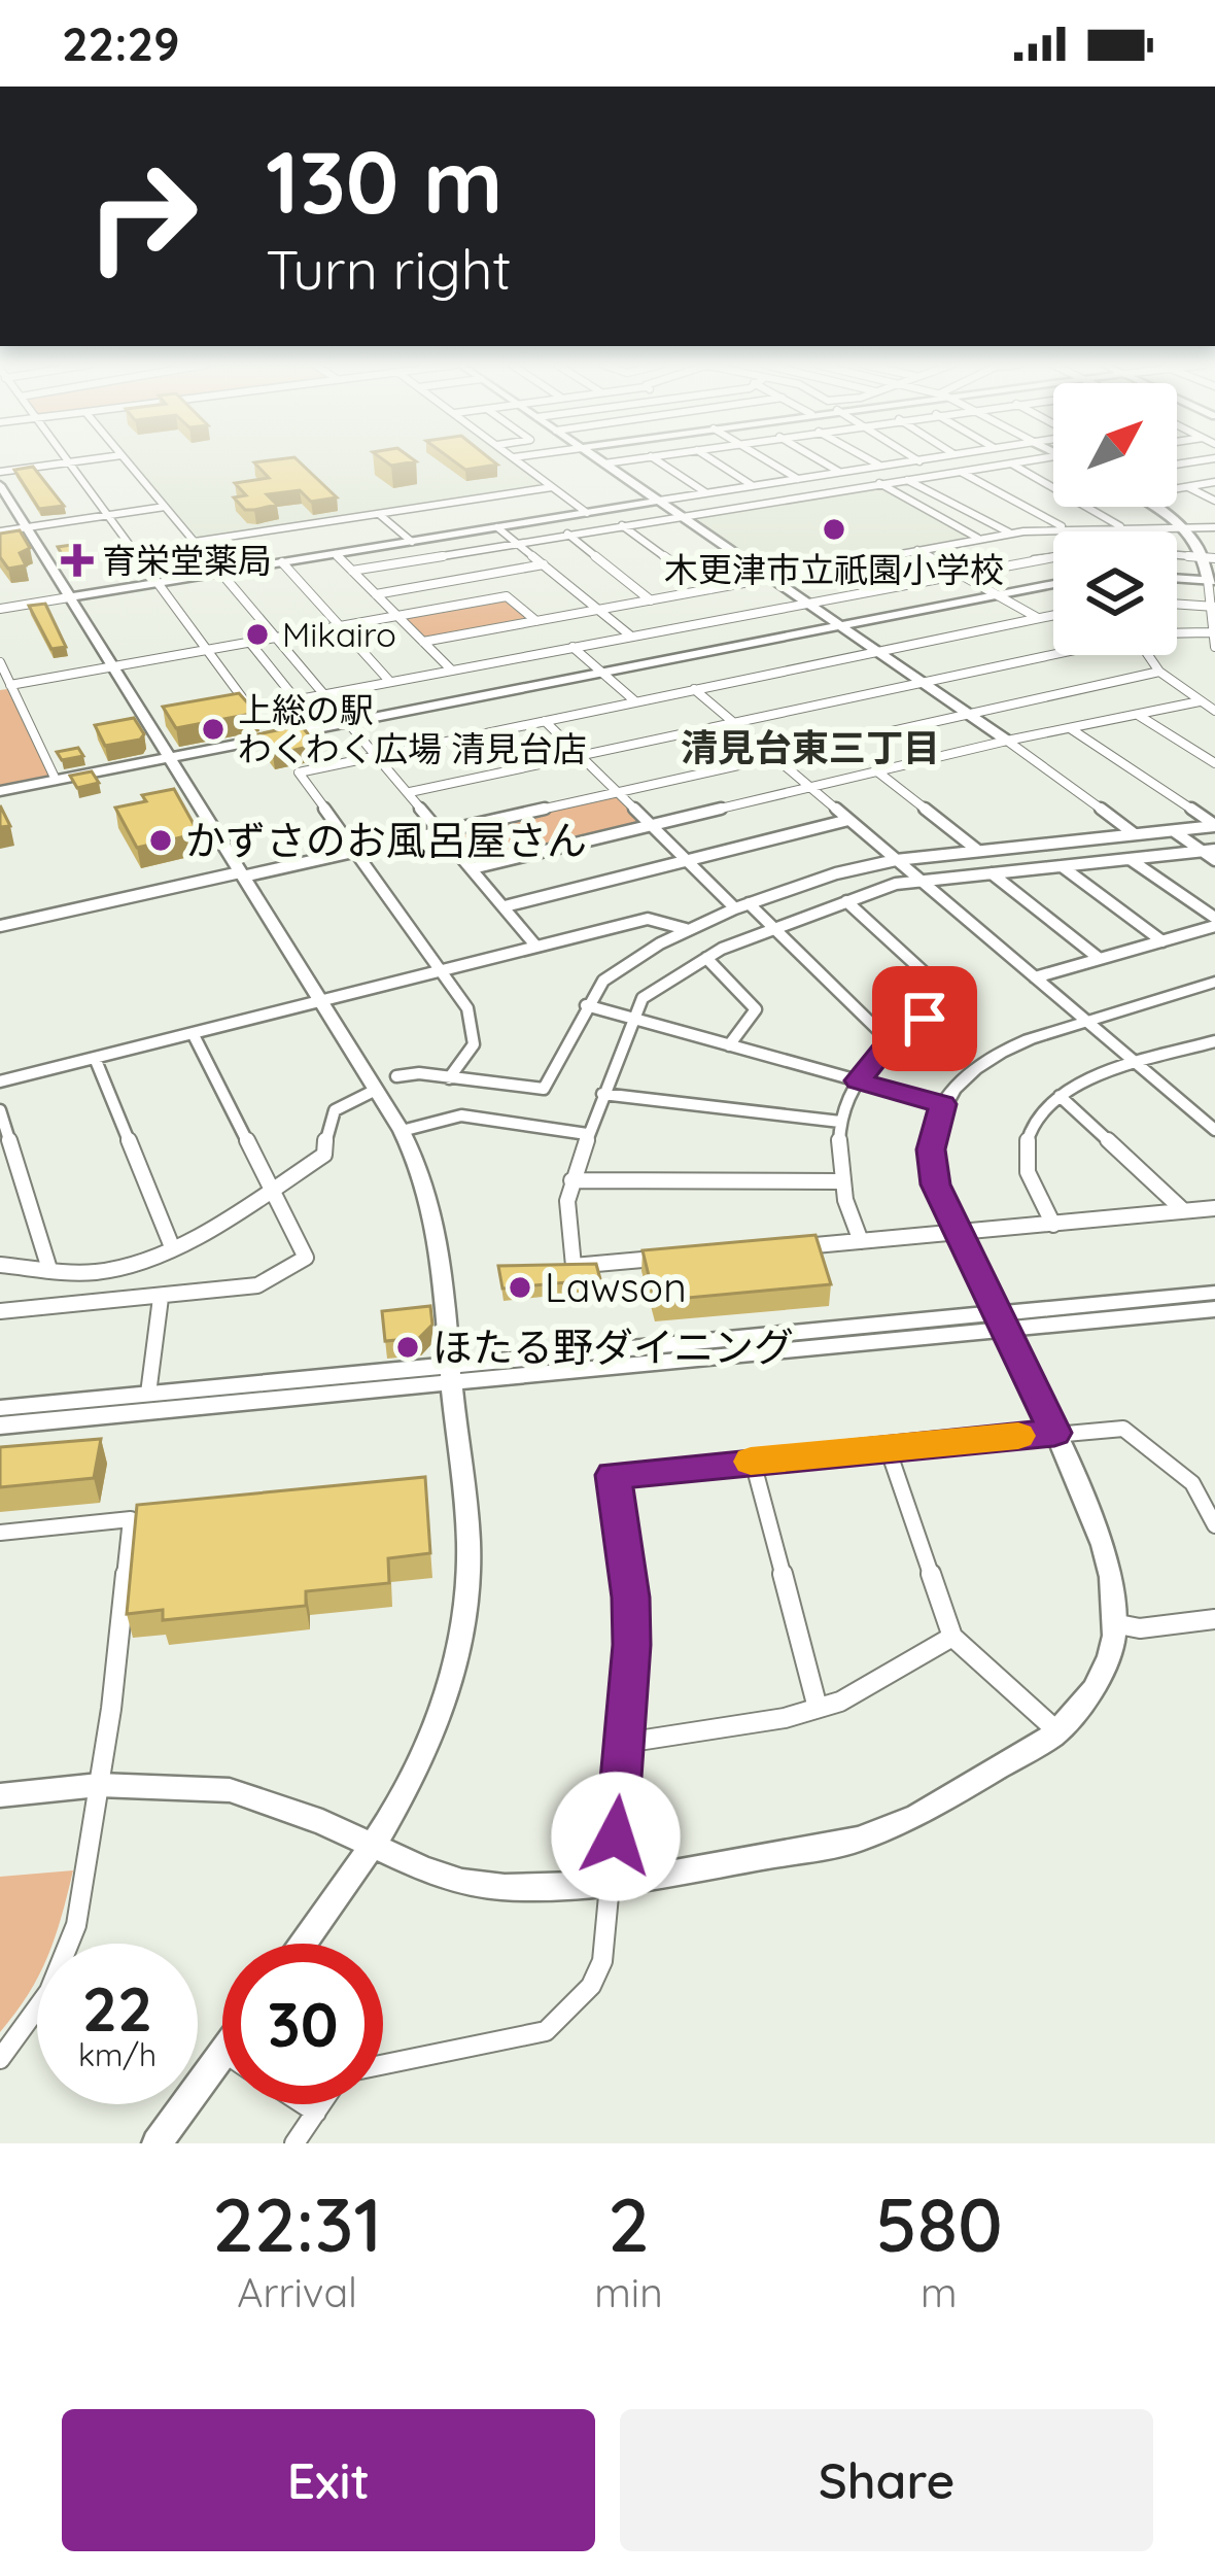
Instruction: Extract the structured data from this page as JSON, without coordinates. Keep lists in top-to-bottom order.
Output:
{
  "districts": ["清見台東三丁目"],
  "places": {
    "other": [
      "木更津市立祇園小学校",
      "Mikairo",
      "上総の駅 わくわく広場 清見台店",
      "かずさのお風呂屋さん",
      "Lawson",
      "ほたる野ダイニング"
    ],
    "health": ["育栄堂薬局"]
  },
  "north": "top right",
  "page": {
    "status": "22:29",
    "turn": ["130 m", "Turn right"],
    "speed": "22 km/h",
    "limit": "30",
    "eta": [
      "22:31",
      "Arrival",
      "2",
      "min",
      "580",
      "m"
    ],
    "buttons": ["Exit", "Share"]
  }
}
